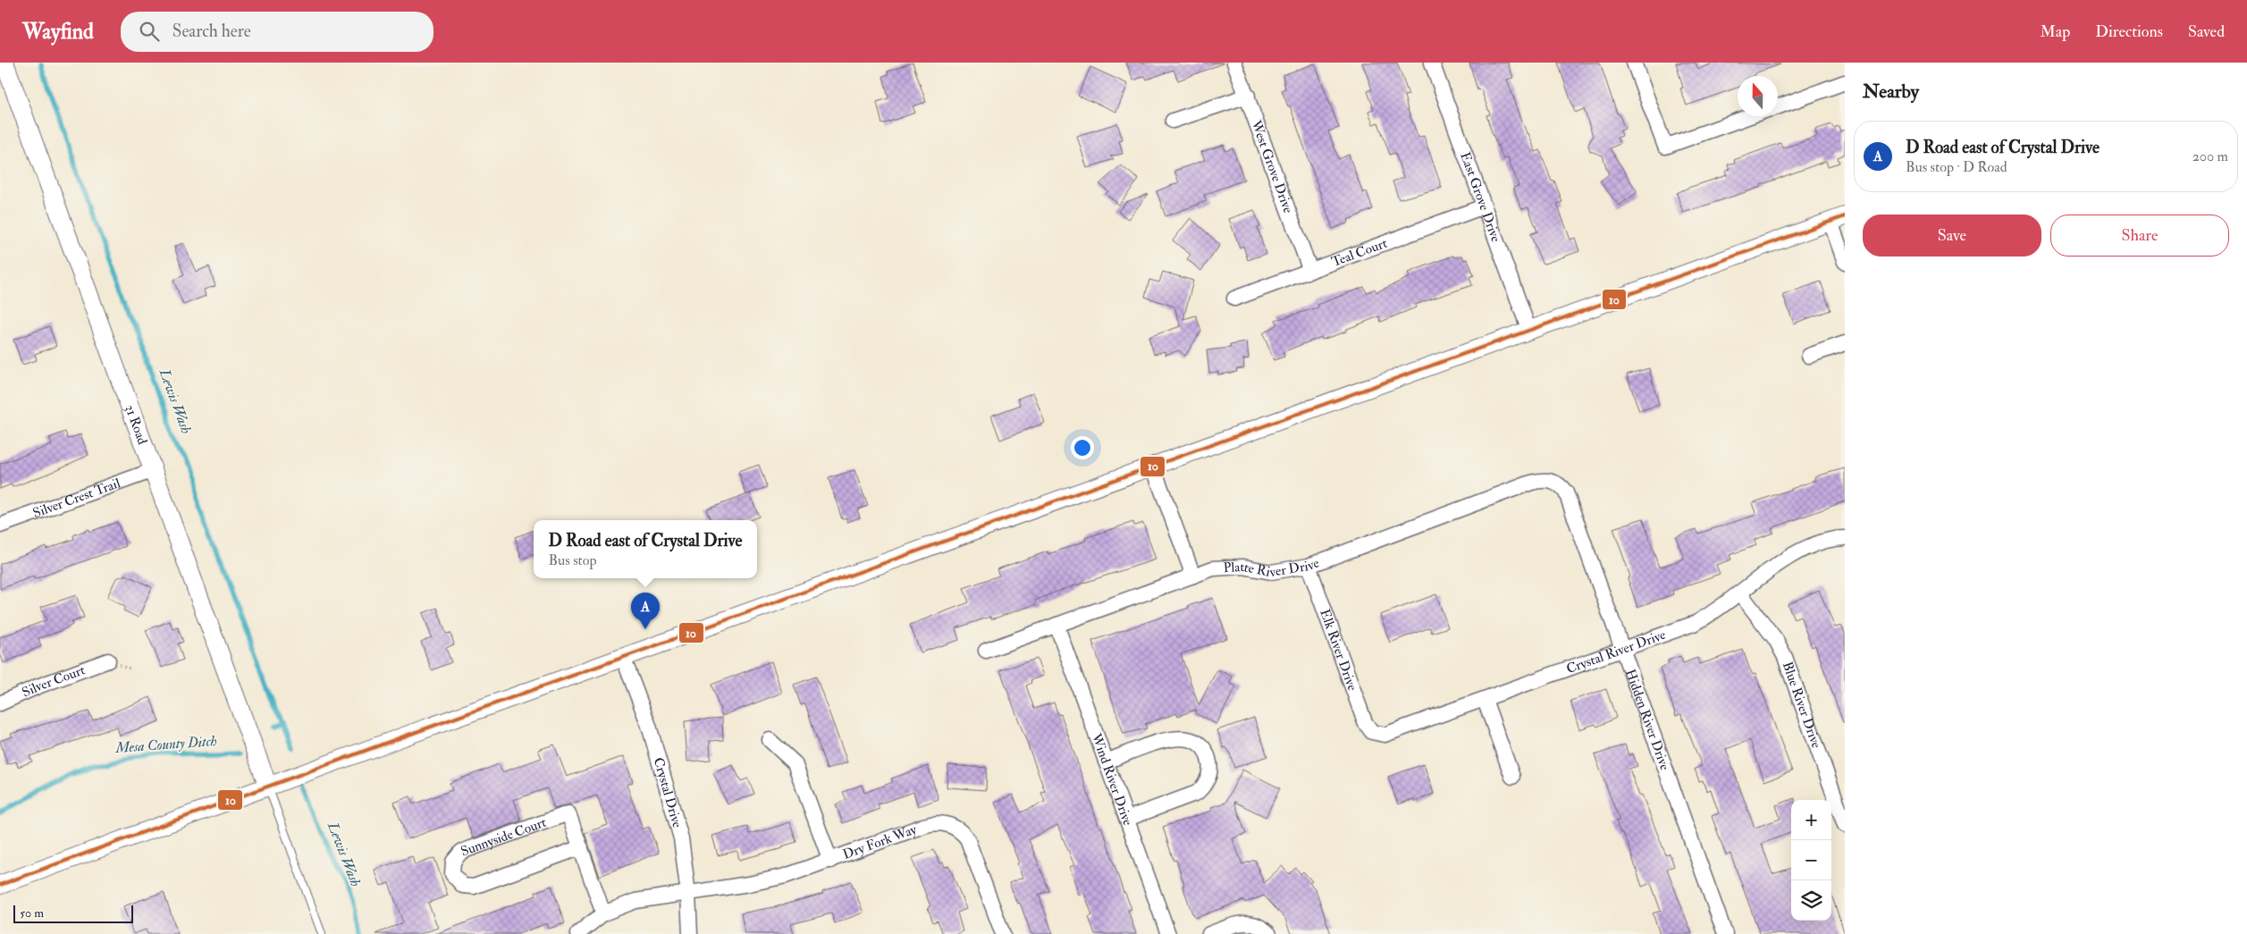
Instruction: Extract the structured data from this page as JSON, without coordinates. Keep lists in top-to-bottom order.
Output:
{
  "streets": {
    "street": [
      "West Grove Drive",
      "East Grove Drive",
      "Teal Court",
      "31 Road",
      "Silver Crest Trail",
      "Platte River Drive",
      "Elk River Drive",
      "Crystal River Drive",
      "Silver Court",
      "Blue River Drive",
      "Hidden River Drive",
      "Wind River Drive",
      "Crystal Drive",
      "Sunnyside Court",
      "Dry Fork Way"
    ]
  },
  "crossings": [
    ["West Grove Drive", "Teal Court"],
    ["East Grove Drive", "Teal Court"],
    ["31 Road", "Silver Crest Trail"],
    ["Platte River Drive", "Elk River Drive"],
    ["Platte River Drive", "Hidden River Drive"],
    ["Platte River Drive", "Wind River Drive"],
    ["Elk River Drive", "Crystal River Drive"],
    ["Crystal River Drive", "Blue River Drive"],
    ["Crystal River Drive", "Hidden River Drive"],
    ["Crystal Drive", "Dry Fork Way"],
    ["Sunnyside Court", "Dry Fork Way"]
  ],
  "water": ["Lewis Wash", "Mesa County Ditch"],
  "lines": ["transit line 10"],
  "scale_bar": "50 m",
  "north": "top",
  "page": {
    "header": "Wayfind",
    "search": "Search here",
    "nav": ["Map", "Directions", "Saved"],
    "heading": "Nearby",
    "list": [
      {
        "mark": "A",
        "name": "D Road east of Crystal Drive",
        "note": "Bus stop · D Road",
        "value": "200 m"
      }
    ],
    "buttons": ["Save", "Share"],
    "popup": ["D Road east of Crystal Drive", "Bus stop"],
    "pins": "A",
    "map_buttons": ["+", "−"],
    "scale": "50 m"
  }
}
